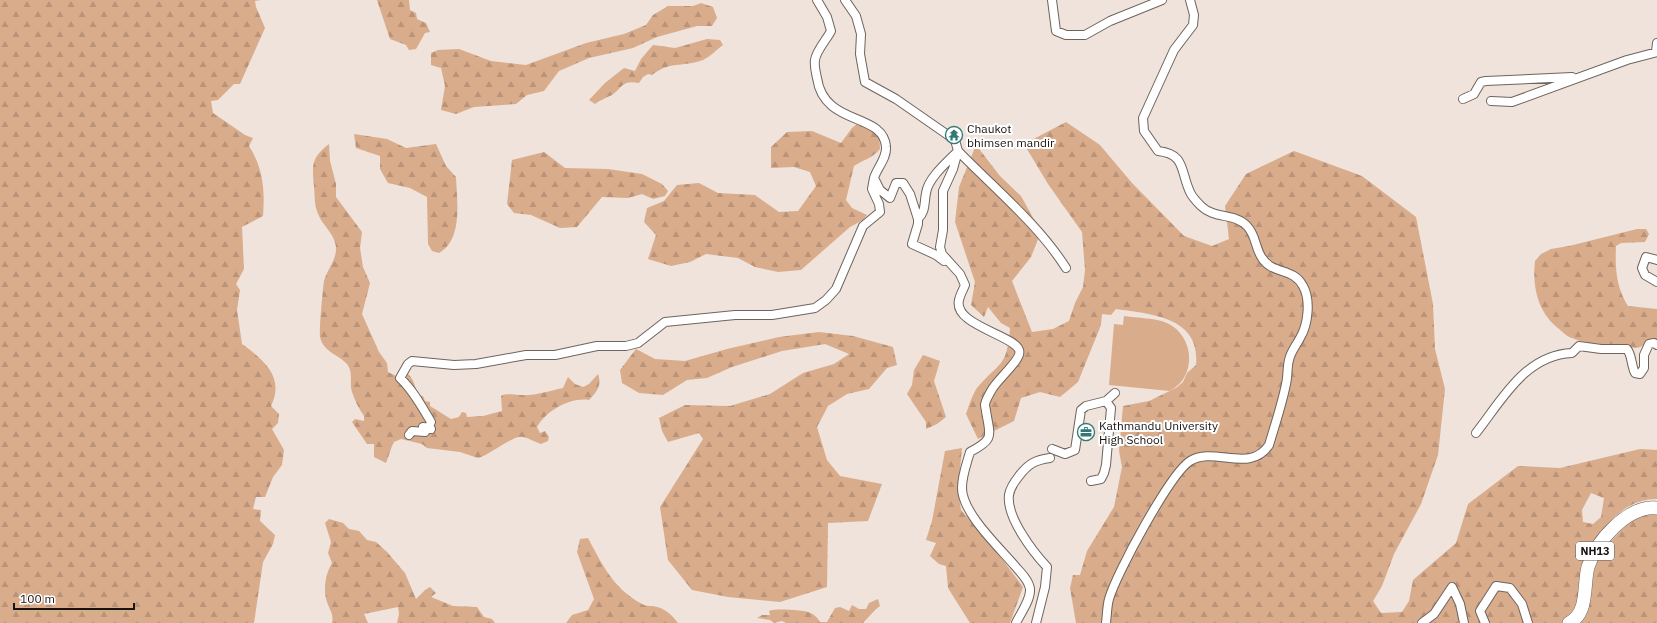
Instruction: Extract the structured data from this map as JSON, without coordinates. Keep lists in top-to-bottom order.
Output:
{
  "streets": {
    "highway": ["NH13"]
  },
  "places": {
    "temple": ["Chaukot bhimsen mandir"],
    "office": ["Kathmandu University High School"]
  },
  "scale_bar": "100 m"
}
